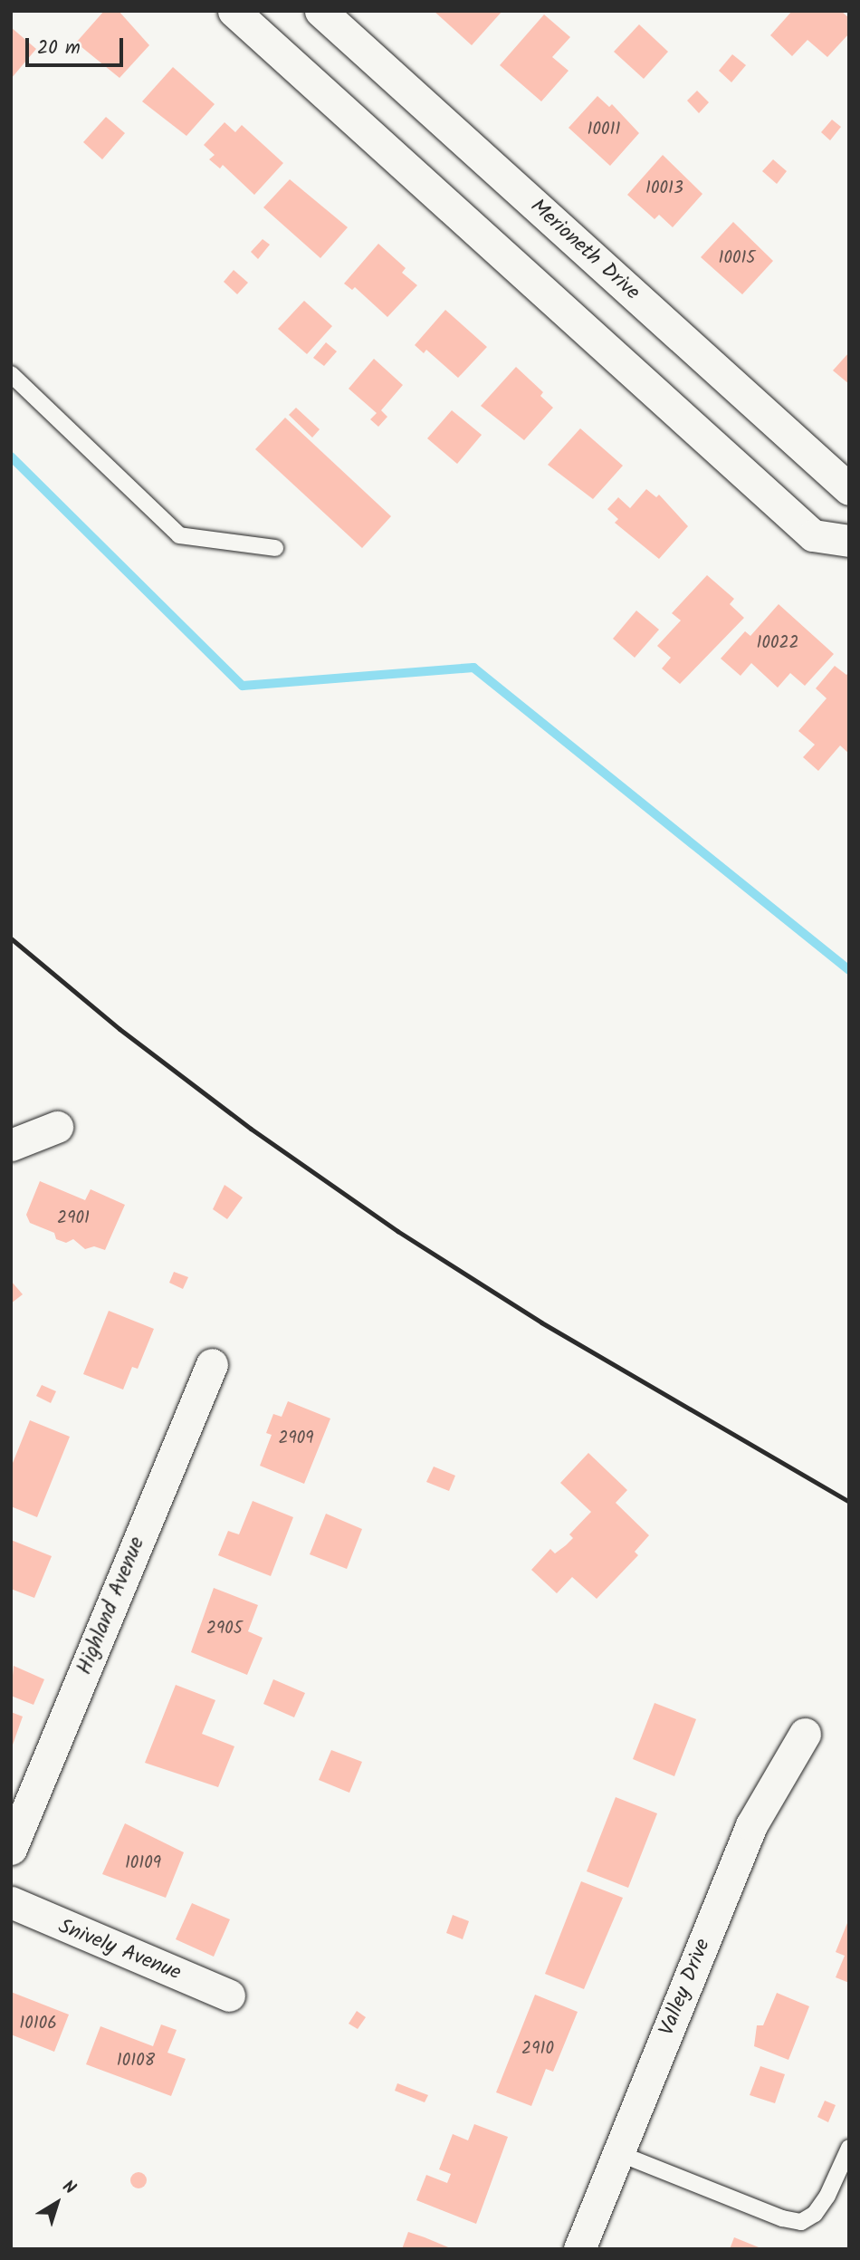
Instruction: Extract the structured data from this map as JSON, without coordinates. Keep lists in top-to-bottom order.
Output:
{
  "streets": {
    "street": [
      "Merioneth Drive",
      "Highland Avenue",
      "Snively Avenue",
      "Valley Drive"
    ]
  },
  "house_numbers": [
    "10011",
    "10013",
    "10015",
    "10022",
    "2901",
    "2909",
    "2905",
    "10109",
    "10106",
    "2910",
    "10108"
  ],
  "scale_bar": "20 m",
  "north": "top right"
}
